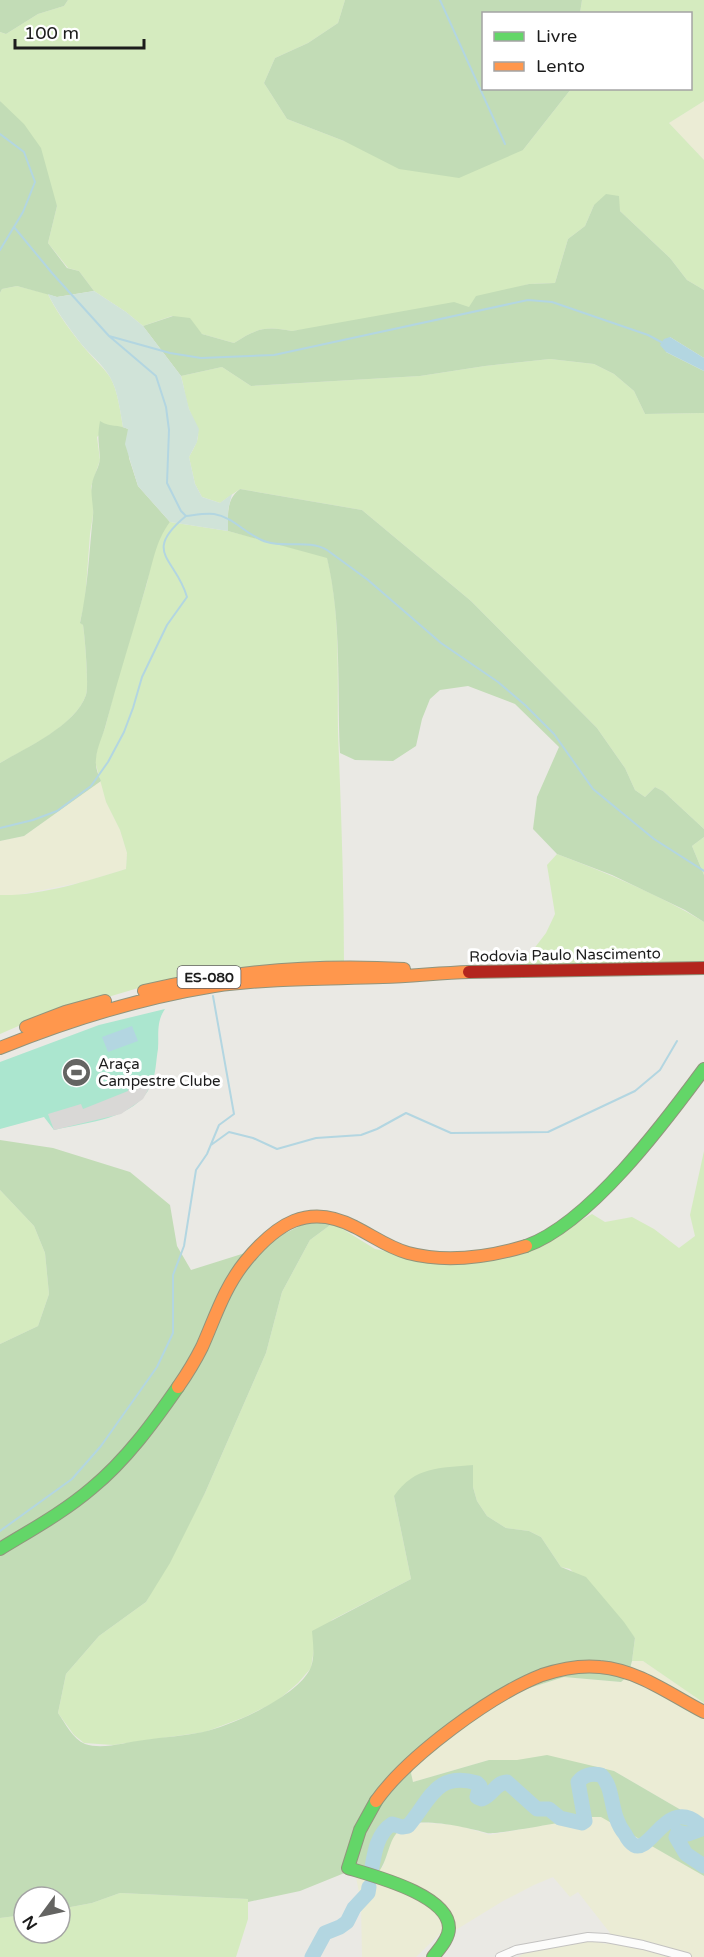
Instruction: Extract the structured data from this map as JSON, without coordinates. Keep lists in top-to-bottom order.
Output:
{
  "streets": {
    "street": ["Rodovia Paulo Nascimento", "ES-080"]
  },
  "places": {
    "sports": ["Araça Campestre Clube"]
  },
  "legend": ["Livre", "Lento"],
  "scale_bar": "100 m",
  "north": "bottom left"
}
